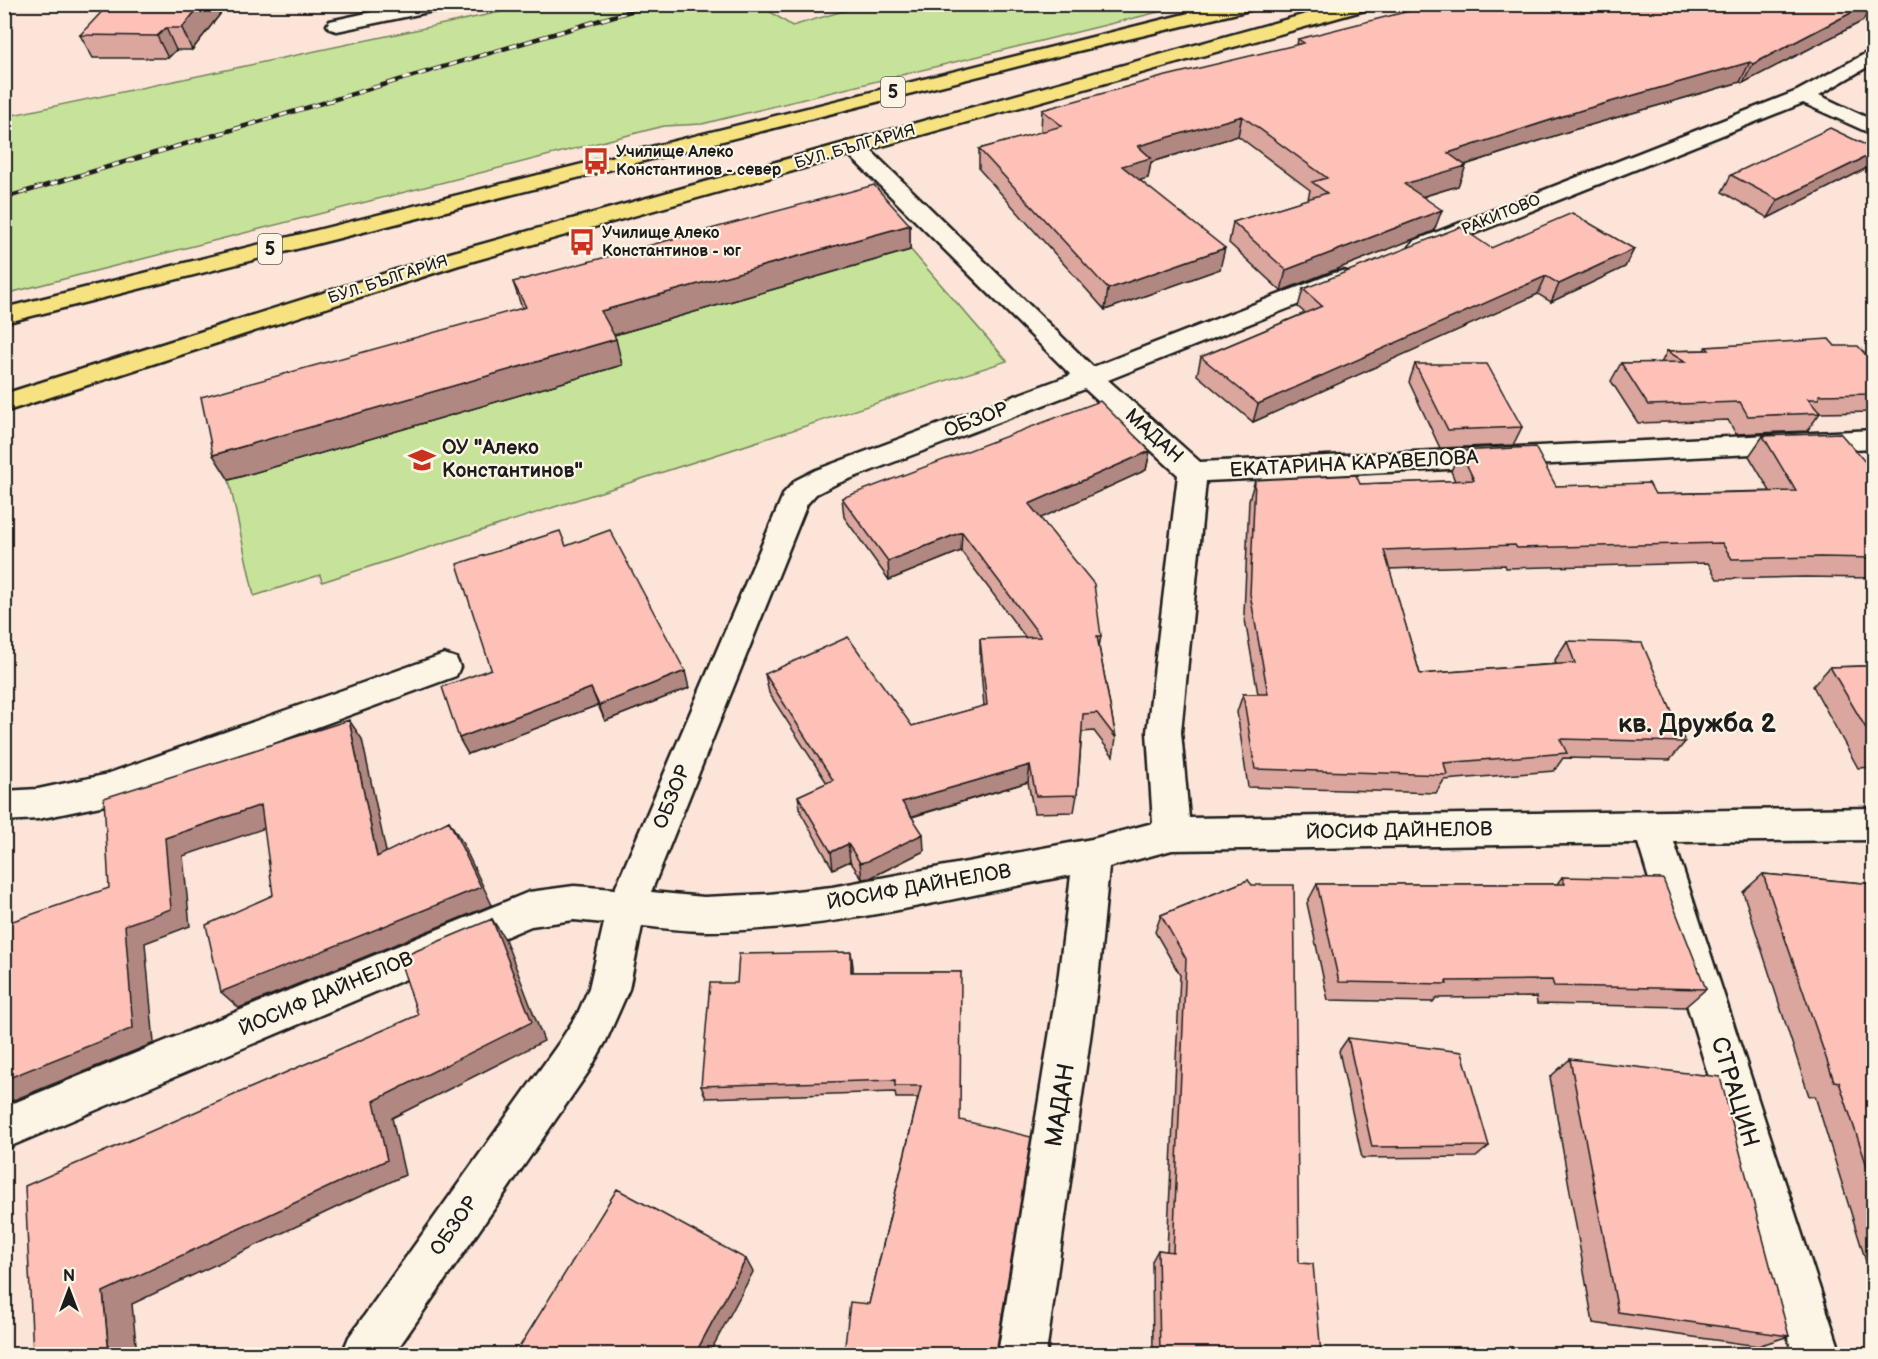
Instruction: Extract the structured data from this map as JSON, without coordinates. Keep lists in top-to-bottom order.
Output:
{
  "streets": {
    "highway": ["5", "БУЛ. БЪЛГАРИЯ"],
    "street": [
      "РАКИТОВО",
      "ОБЗОР",
      "МАДАН",
      "ЕКАТАРИНА КАРАВЕЛОВА",
      "ЙОСИФ ДАЙНЕЛОВ",
      "СТРАЦИН"
    ]
  },
  "crossings": [
    ["БУЛ. БЪЛГАРИЯ", "МАДАН"],
    ["ОБЗОР", "МАДАН"],
    ["ОБЗОР", "ЙОСИФ ДАЙНЕЛОВ"],
    ["МАДАН", "ЕКАТАРИНА КАРАВЕЛОВА"],
    ["МАДАН", "ЙОСИФ ДАЙНЕЛОВ"],
    ["ЙОСИФ ДАЙНЕЛОВ", "СТРАЦИН"]
  ],
  "districts": ["кв. Дружба 2"],
  "places": {
    "bus stop": ["Училище Алеко Константинов - север", "Училище Алеко Константинов - юг"],
    "school or university": ["ОУ \"Алеко Константинов\""]
  },
  "north": "top"
}
